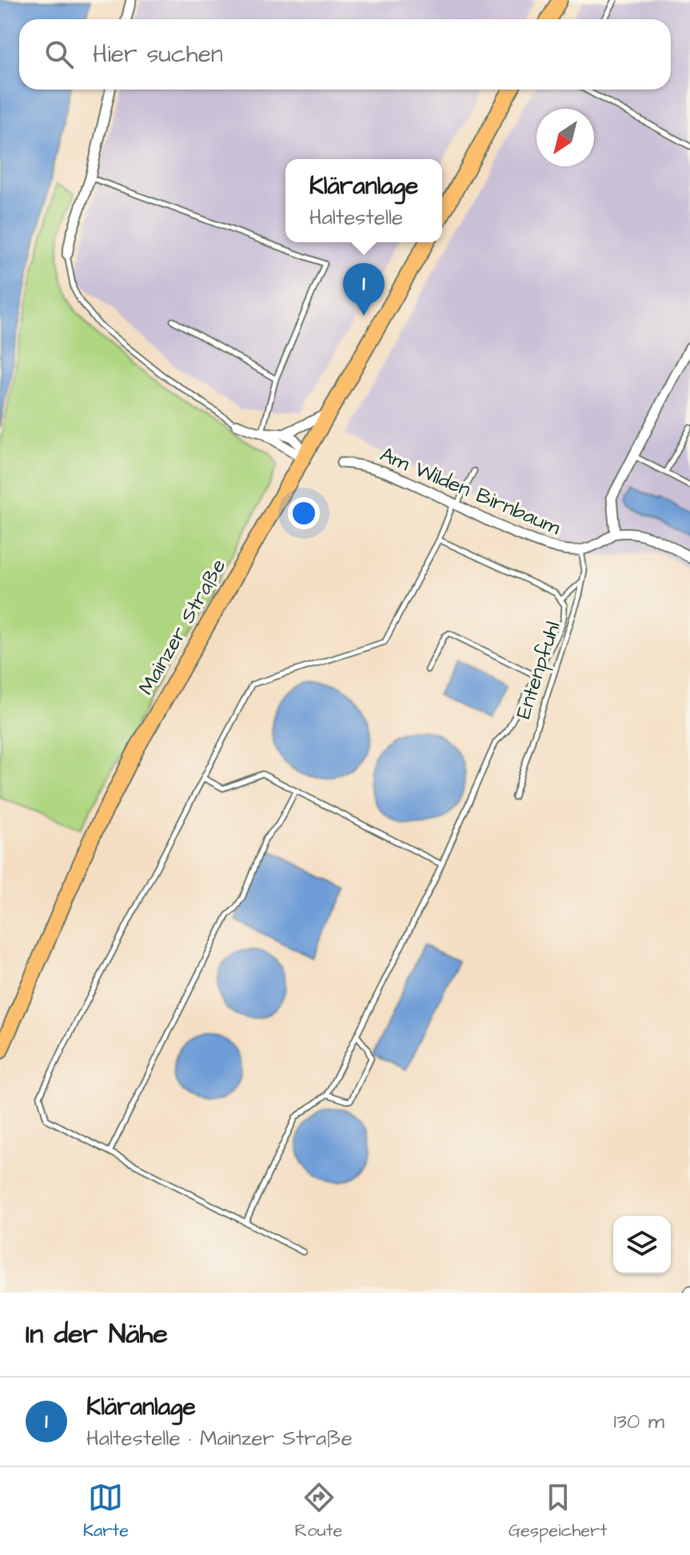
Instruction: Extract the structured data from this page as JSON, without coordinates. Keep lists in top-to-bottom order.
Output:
{
  "streets": {
    "main road": ["Mainzer Straße"],
    "street": ["Am Wilden Birnbaum"],
    "lane": ["Entenpfuhl"]
  },
  "crossings": [
    ["Am Wilden Birnbaum", "Entenpfuhl"]
  ],
  "north": "bottom left",
  "page": {
    "search": "Hier suchen",
    "popup": ["Kläranlage", "Haltestelle"],
    "pins": "1",
    "heading": "In der Nähe",
    "list": [
      {
        "mark": "1",
        "name": "Kläranlage",
        "note": "Haltestelle · Mainzer Straße",
        "value": "130 m"
      }
    ],
    "nav": ["Karte", "Route", "Gespeichert"]
  }
}
